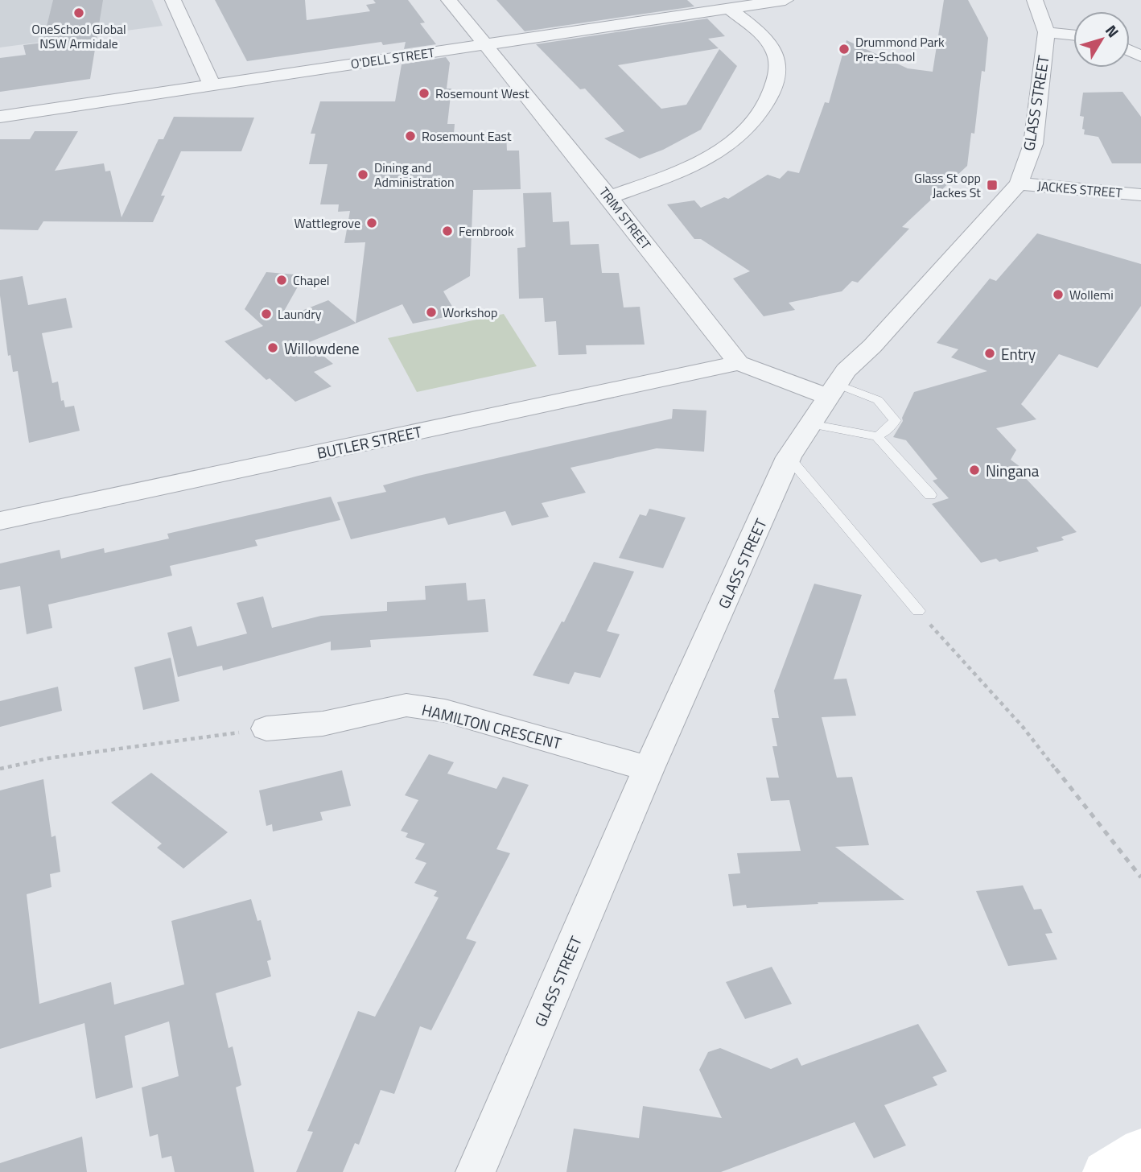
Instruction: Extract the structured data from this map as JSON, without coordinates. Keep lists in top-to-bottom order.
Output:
{
  "streets": {
    "street": [
      "O'DELL STREET",
      "GLASS STREET",
      "JACKES STREET",
      "TRIM STREET",
      "BUTLER STREET",
      "HAMILTON CRESCENT"
    ]
  },
  "crossings": [
    ["O'DELL STREET", "TRIM STREET"],
    ["GLASS STREET", "JACKES STREET"],
    ["GLASS STREET", "HAMILTON CRESCENT"],
    ["TRIM STREET", "BUTLER STREET"]
  ],
  "places": {
    "other": [
      "OneSchool Global NSW Armidale",
      "Drummond Park Pre-School",
      "Rosemount West",
      "Rosemount East",
      "Dining and Administration",
      "Wattlegrove",
      "Fernbrook",
      "Chapel",
      "Wollemi",
      "Workshop",
      "Laundry",
      "Willowdene",
      "Entry",
      "Ningana"
    ],
    "transit": ["Glass St opp Jackes St"]
  },
  "north": "top right"
}
